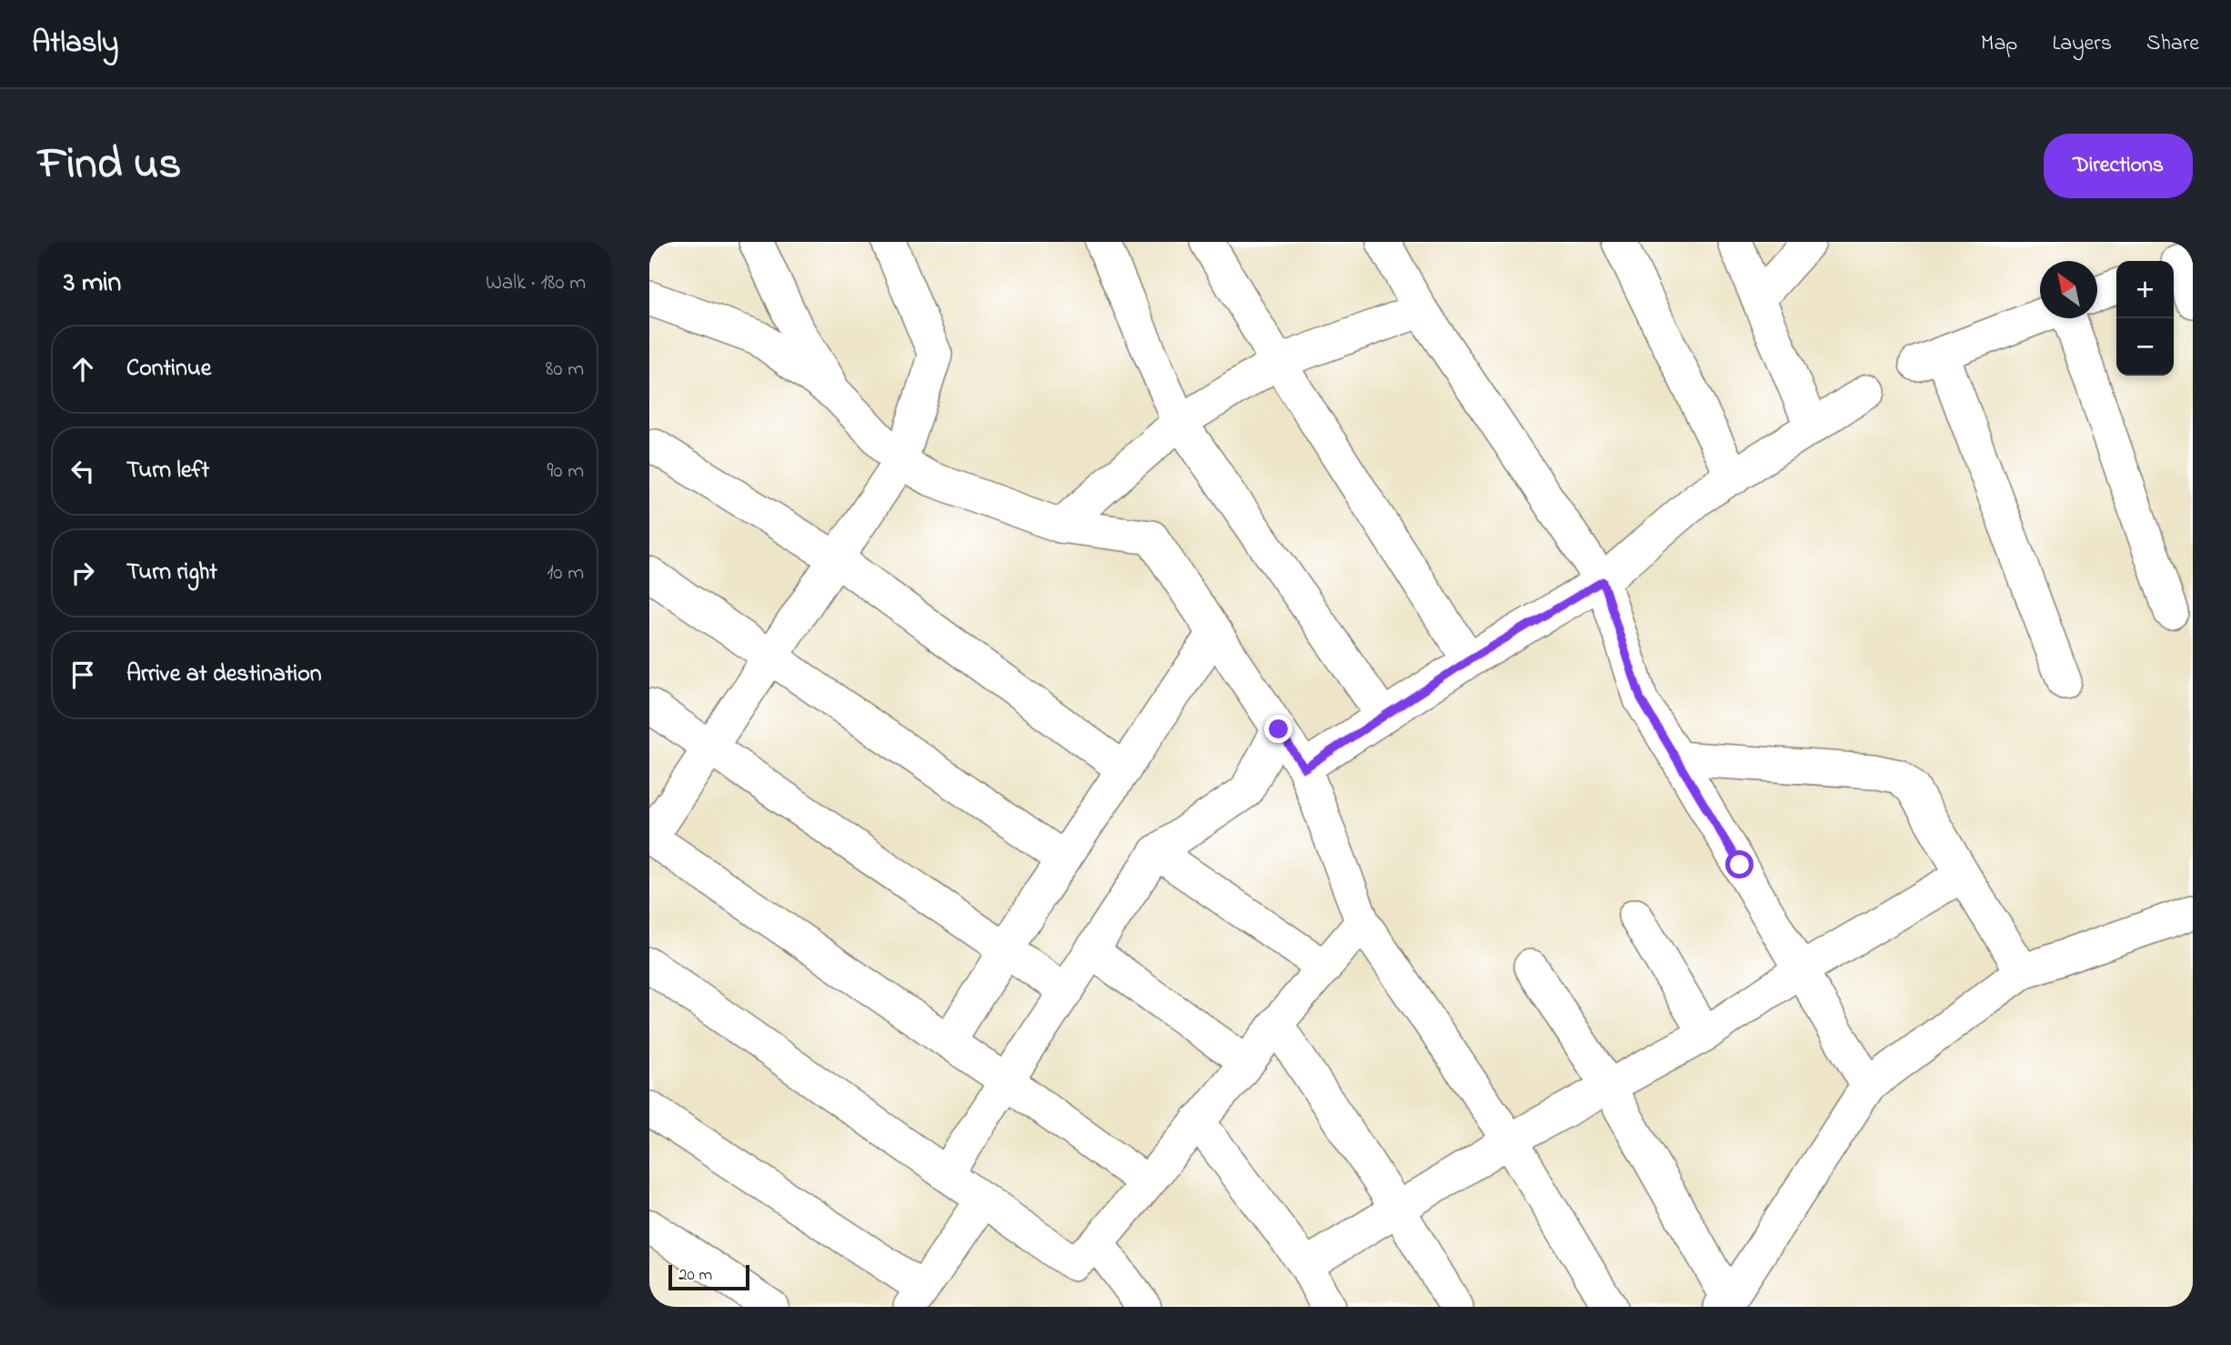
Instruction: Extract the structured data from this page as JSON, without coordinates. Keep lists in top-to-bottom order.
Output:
{
  "scale_bar": "20 m",
  "north": "top left",
  "page": {
    "header": "Atlasly",
    "nav": ["Map", "Layers", "Share"],
    "title": "Find us",
    "buttons": "Directions",
    "heading": ["3 min", "Walk · 180 m"],
    "map_buttons": ["+", "−"],
    "list": [
      ["Continue", "80 m"],
      ["Turn left", "90 m"],
      ["Turn right", "10 m"],
      "Arrive at destination"
    ],
    "scale": "20 m"
  }
}
